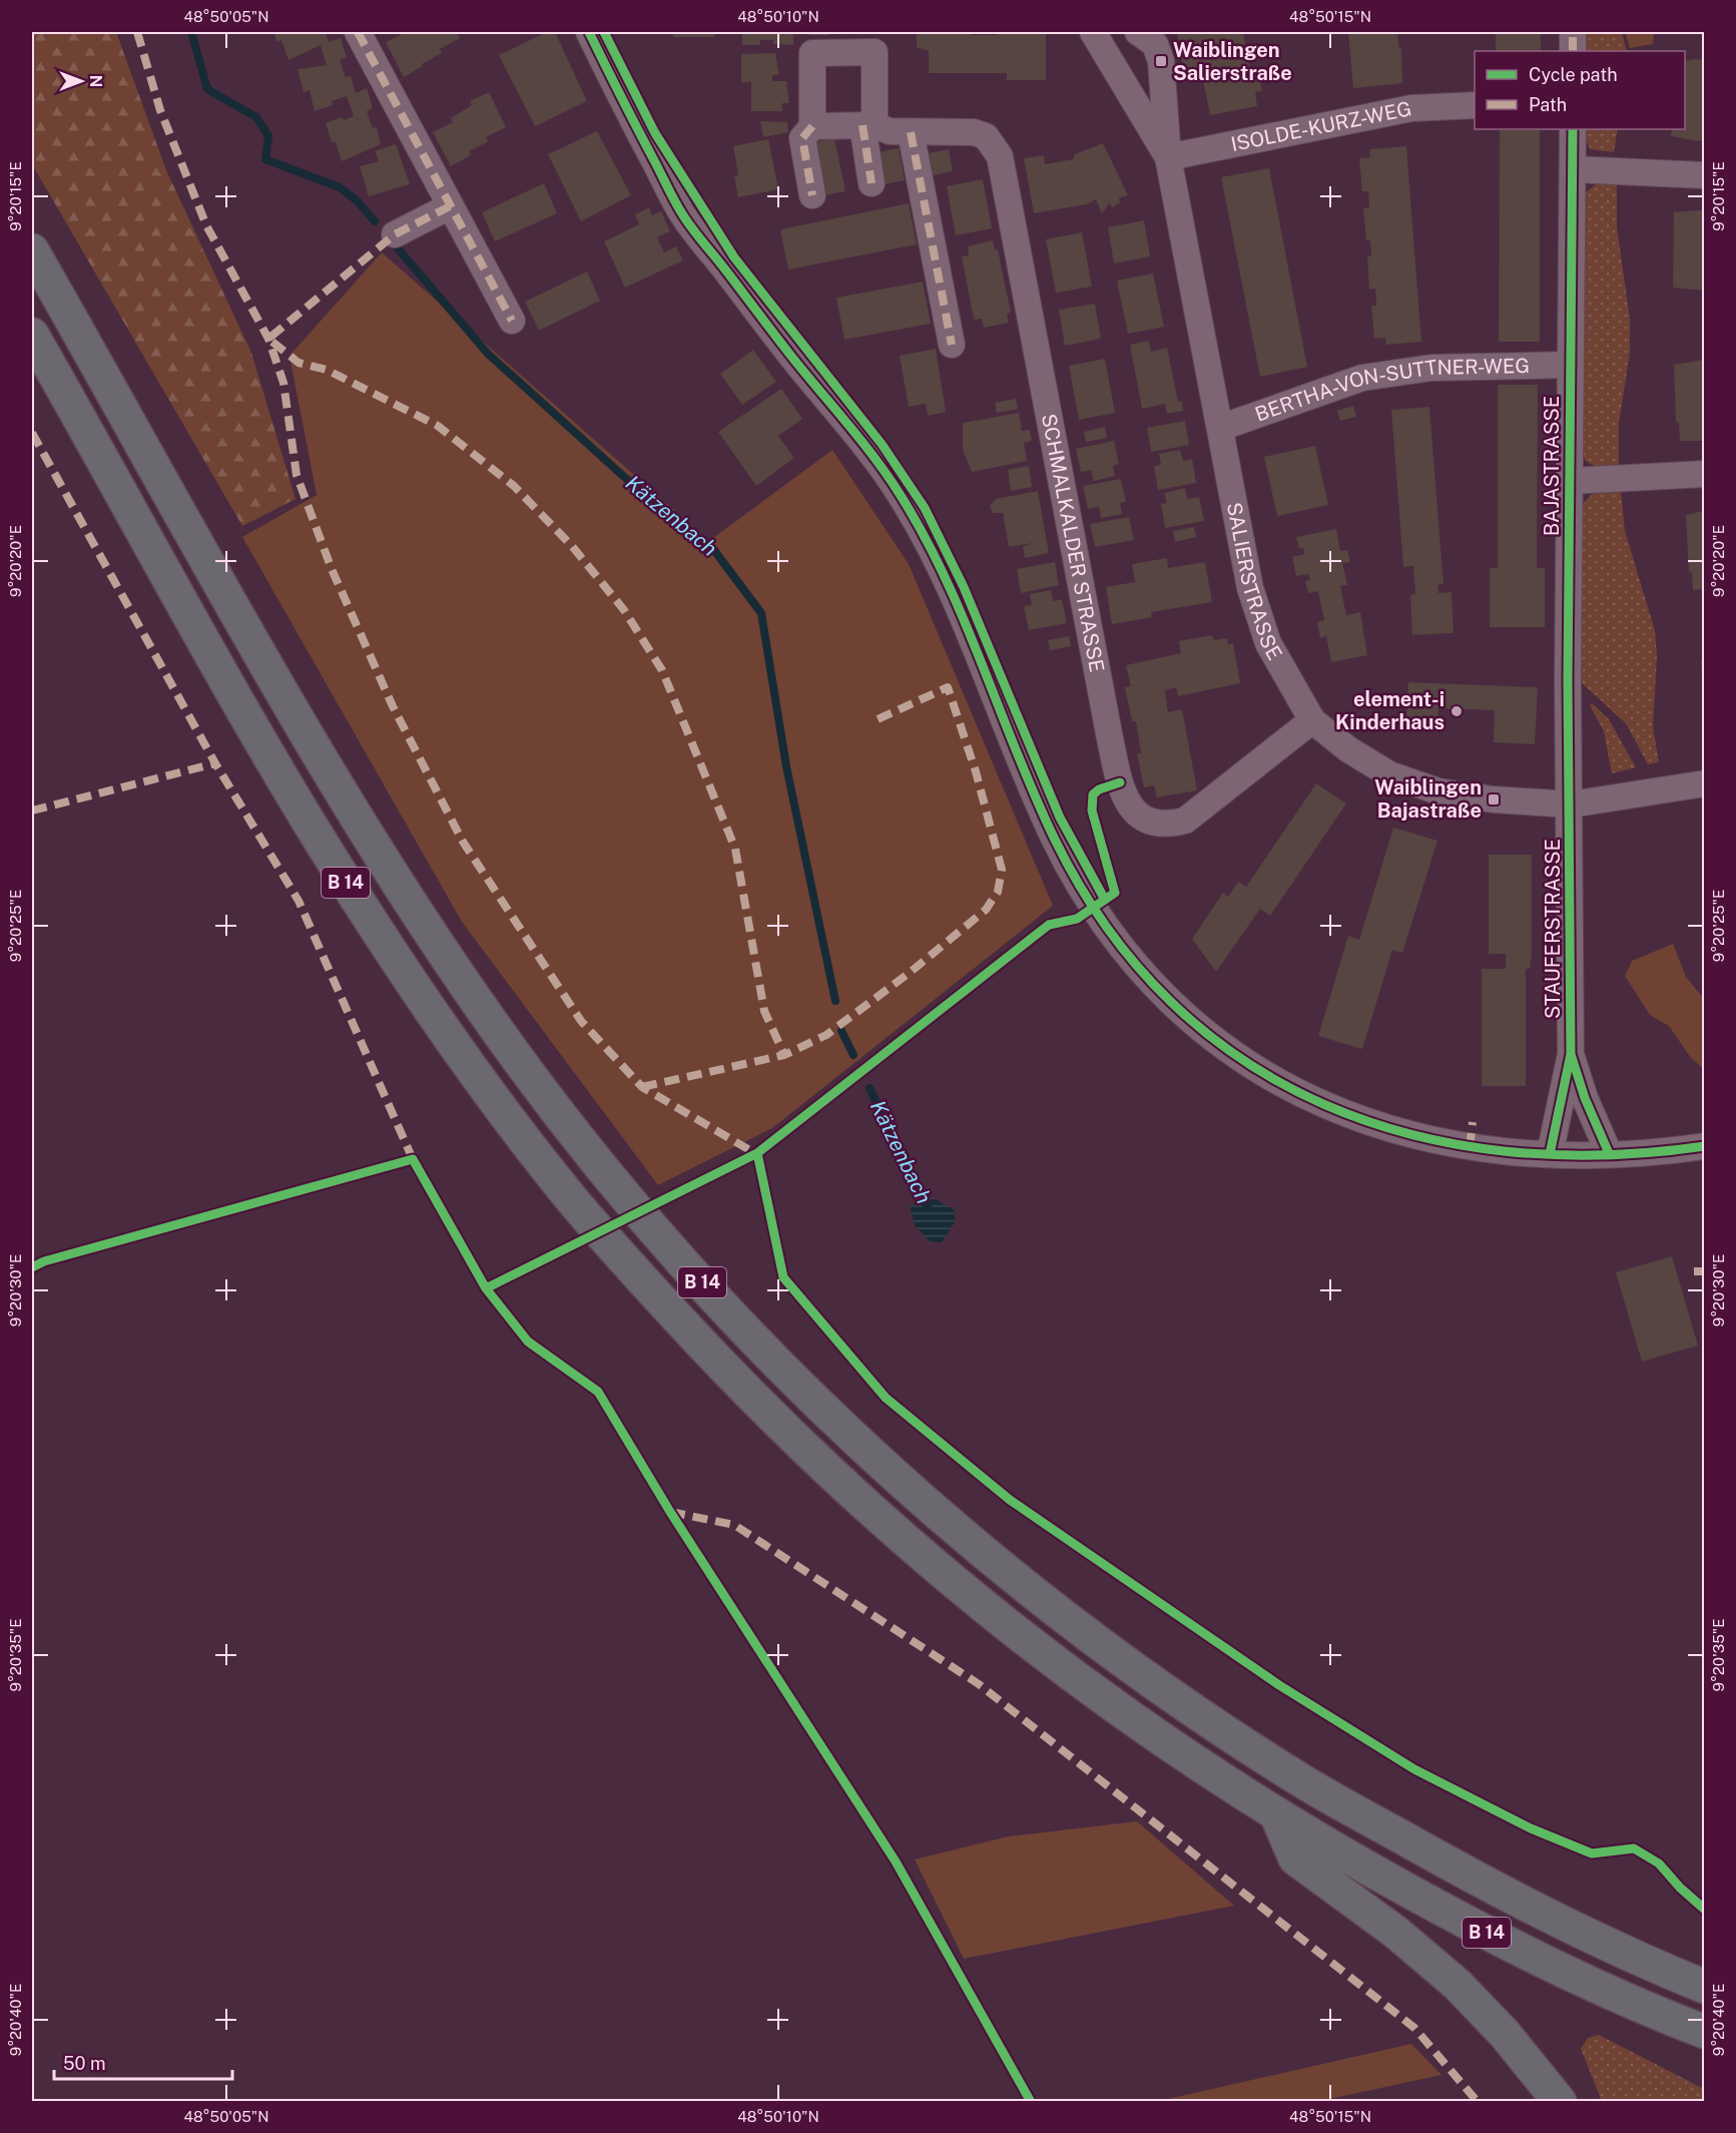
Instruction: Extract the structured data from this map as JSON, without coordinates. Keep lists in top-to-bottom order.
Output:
{
  "streets": {
    "highway": ["B 14"],
    "street": [
      "ISOLDE-KURZ-WEG",
      "BERTHA-VON-SUTTNER-WEG",
      "BAJASTRASSE",
      "SCHMALKALDER STRASSE",
      "SALIERSTRASSE",
      "STAUFERSTRASSE"
    ]
  },
  "crossings": [
    ["ISOLDE-KURZ-WEG", "SALIERSTRASSE"],
    ["BERTHA-VON-SUTTNER-WEG", "BAJASTRASSE"],
    ["BERTHA-VON-SUTTNER-WEG", "SALIERSTRASSE"],
    ["BAJASTRASSE", "SALIERSTRASSE"],
    ["BAJASTRASSE", "STAUFERSTRASSE"],
    ["SCHMALKALDER STRASSE", "SALIERSTRASSE"],
    ["SALIERSTRASSE", "STAUFERSTRASSE"]
  ],
  "water": ["Kätzenbach"],
  "places": {
    "transit": ["Waiblingen Salierstraße", "Waiblingen Bajastraße"],
    "other": ["element-i Kinderhaus"]
  },
  "legend": ["Cycle path", "Path"],
  "scale_bar": "50 m",
  "north": "right",
  "coordinates": [
    "48°50'05\"N",
    "48°50'10\"N",
    "48°50'15\"N",
    "9°20'15\"E",
    "9°20'20\"E",
    "9°20'25\"E",
    "9°20'30\"E",
    "9°20'35\"E",
    "9°20'40\"E"
  ]
}
